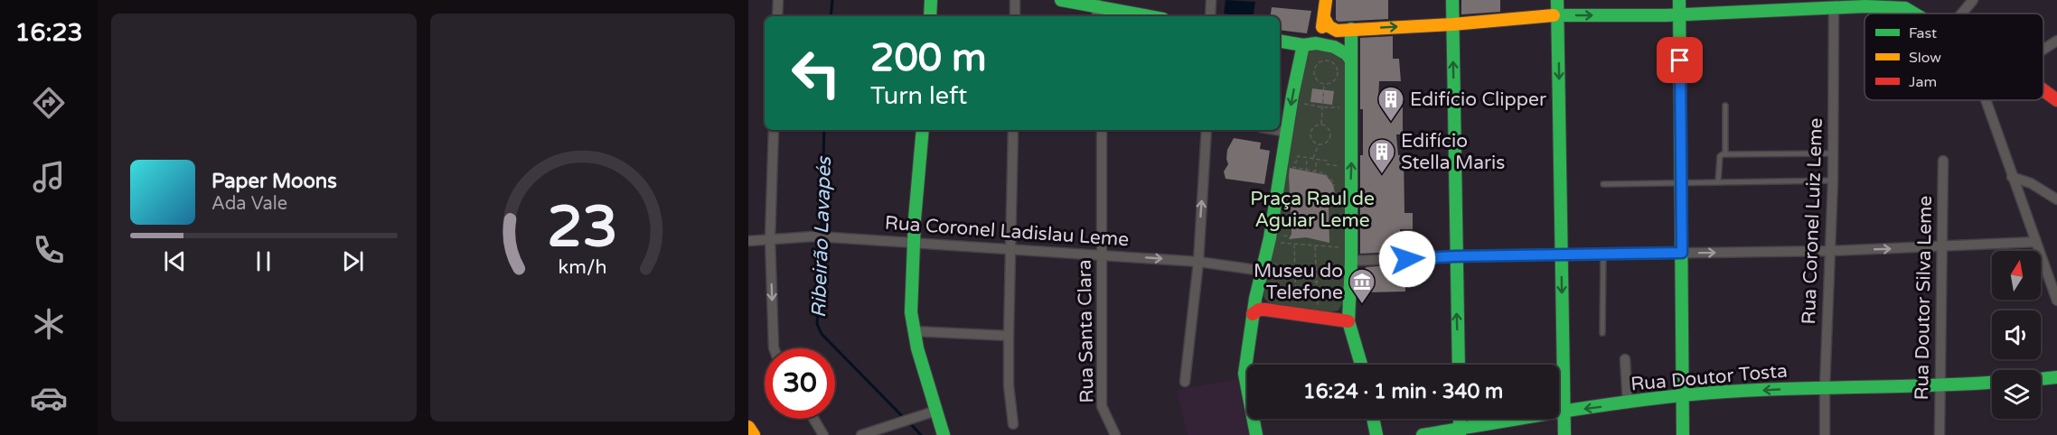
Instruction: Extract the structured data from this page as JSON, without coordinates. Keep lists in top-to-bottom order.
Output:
{
  "streets": {
    "street": [
      "Rua Coronel Luiz Leme",
      "Rua Coronel Ladislau Leme",
      "Rua Doutor Silva Leme",
      "Rua Santa Clara",
      "Rua Doutor Tosta"
    ]
  },
  "crossings": [
    ["Rua Coronel Luiz Leme", "Rua Doutor Tosta"],
    ["Rua Coronel Ladislau Leme", "Rua Santa Clara"],
    ["Rua Doutor Silva Leme", "Rua Doutor Tosta"]
  ],
  "one_way": ["Rua Doutor Tosta"],
  "water": ["Ribeirão Lavapés"],
  "parks": ["Praça Raul de Aguiar Leme"],
  "places": {
    "building": ["Edifício Clipper", "Edifício Stella Maris"],
    "museum": ["Museu do Telefone"]
  },
  "legend": ["Fast", "Slow", "Jam"],
  "north": "top",
  "page": {
    "tabs": "16:23",
    "turn": ["200 m", "Turn left"],
    "song": ["Paper Moons", "Ada Vale"],
    "limit": "30",
    "trip": "16:24 · 1 min · 340 m",
    "gauge": ["23", "km/h"]
  }
}
